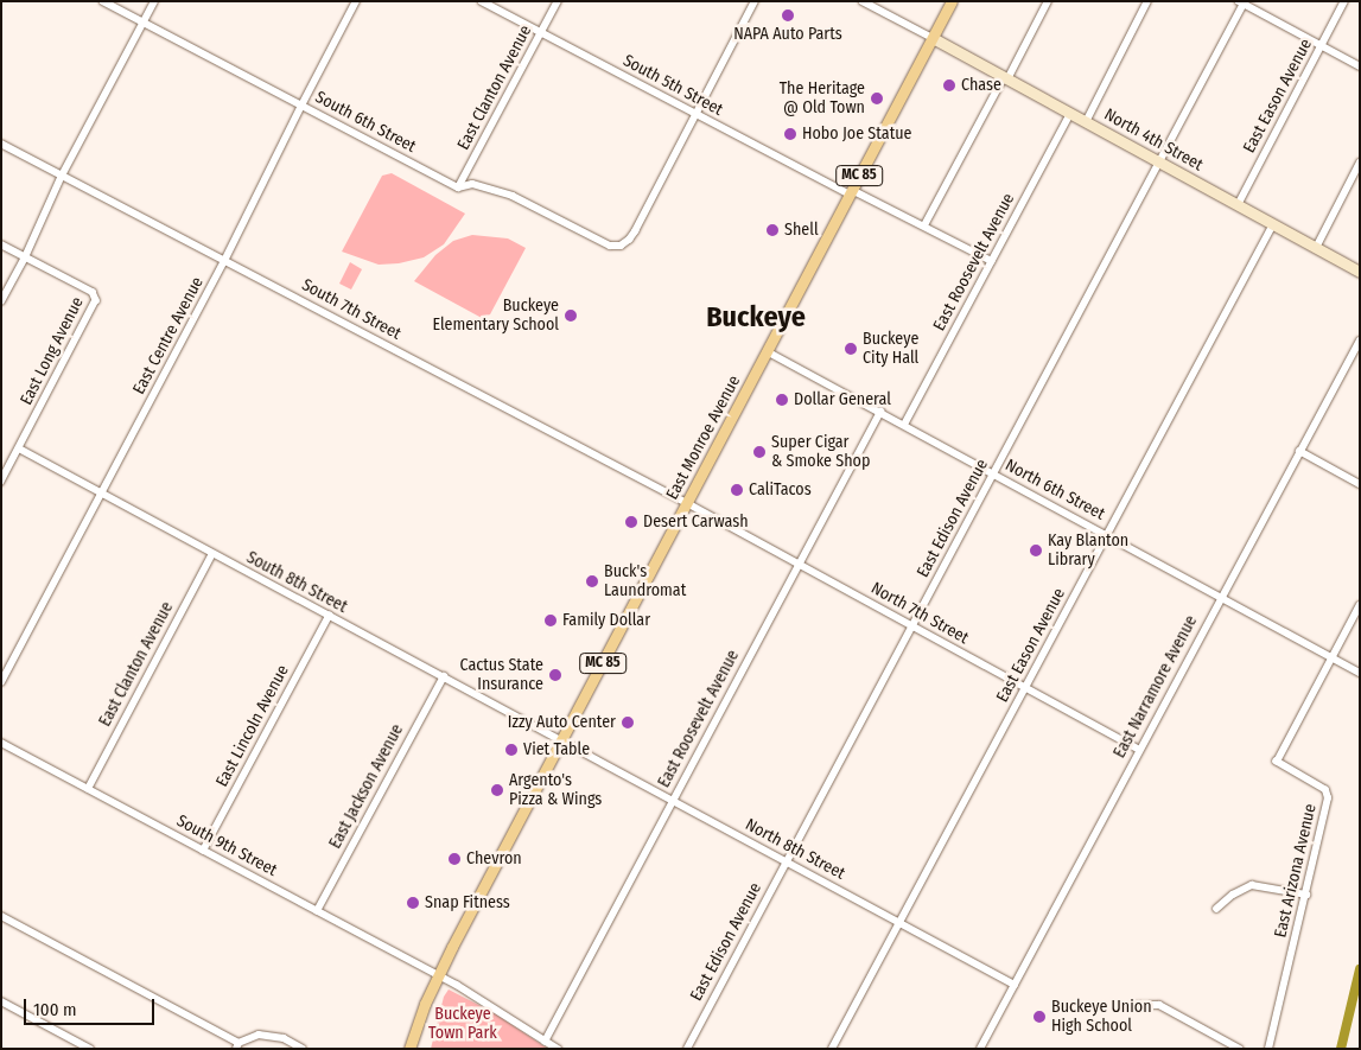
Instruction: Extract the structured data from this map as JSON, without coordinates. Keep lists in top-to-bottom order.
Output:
{
  "streets": {
    "main road": ["MC 85", "East Monroe Avenue"],
    "street": [
      "South 5th Street",
      "East Clanton Avenue",
      "East Eason Avenue",
      "South 6th Street",
      "North 4th Street",
      "East Roosevelt Avenue",
      "South 7th Street",
      "East Centre Avenue",
      "East Long Avenue",
      "North 6th Street",
      "East Edison Avenue",
      "South 8th Street",
      "North 7th Street",
      "East Narramore Avenue",
      "East Lincoln Avenue",
      "East Jackson Avenue",
      "South 9th Street",
      "North 8th Street",
      "East Arizona Avenue"
    ]
  },
  "crossings": [
    ["South 5th Street", "East Clanton Avenue"],
    ["South 5th Street", "South 6th Street"],
    ["South 5th Street", "East Roosevelt Avenue"],
    ["South 5th Street", "East Monroe Avenue"],
    ["East Clanton Avenue", "South 6th Street"],
    ["East Clanton Avenue", "South 8th Street"],
    ["East Clanton Avenue", "South 9th Street"],
    ["East Eason Avenue", "North 4th Street"],
    ["East Eason Avenue", "North 6th Street"],
    ["East Eason Avenue", "North 7th Street"],
    ["East Eason Avenue", "North 8th Street"],
    ["South 6th Street", "East Centre Avenue"],
    ["North 4th Street", "East Roosevelt Avenue"],
    ["North 4th Street", "East Monroe Avenue"],
    ["North 4th Street", "East Edison Avenue"],
    ["MC 85", "East Monroe Avenue"],
    ["East Roosevelt Avenue", "North 6th Street"],
    ["East Roosevelt Avenue", "North 7th Street"],
    ["East Roosevelt Avenue", "South 9th Street"],
    ["East Roosevelt Avenue", "North 8th Street"],
    ["South 7th Street", "East Centre Avenue"],
    ["South 7th Street", "East Monroe Avenue"],
    ["South 7th Street", "North 7th Street"],
    ["East Centre Avenue", "South 8th Street"],
    ["East Long Avenue", "South 8th Street"],
    ["East Monroe Avenue", "North 6th Street"],
    ["East Monroe Avenue", "South 8th Street"],
    ["East Monroe Avenue", "North 7th Street"],
    ["East Monroe Avenue", "South 9th Street"],
    ["East Monroe Avenue", "North 8th Street"],
    ["North 6th Street", "East Edison Avenue"],
    ["North 6th Street", "East Narramore Avenue"],
    ["North 6th Street", "East Arizona Avenue"],
    ["East Edison Avenue", "North 7th Street"],
    ["East Edison Avenue", "North 8th Street"],
    ["South 8th Street", "East Lincoln Avenue"],
    ["South 8th Street", "East Jackson Avenue"],
    ["South 8th Street", "North 8th Street"],
    ["North 7th Street", "East Narramore Avenue"],
    ["East Narramore Avenue", "North 8th Street"],
    ["East Lincoln Avenue", "South 9th Street"],
    ["East Jackson Avenue", "South 9th Street"]
  ],
  "districts": ["Buckeye"],
  "parks": ["Buckeye Town Park"],
  "places": [
    "NAPA Auto Parts",
    "Chase",
    "The Heritage @ Old Town",
    "Hobo Joe Statue",
    "Shell",
    "Buckeye Elementary School",
    "Buckeye City Hall",
    "Dollar General",
    "Super Cigar & Smoke Shop",
    "CaliTacos",
    "Desert Carwash",
    "Kay Blanton Library",
    "Buck's Laundromat",
    "Family Dollar",
    "Cactus State Insurance",
    "Izzy Auto Center",
    "Viet Table",
    "Argento's Pizza & Wings",
    "Chevron",
    "Snap Fitness",
    "Buckeye Union High School"
  ],
  "scale_bar": "100 m"
}
